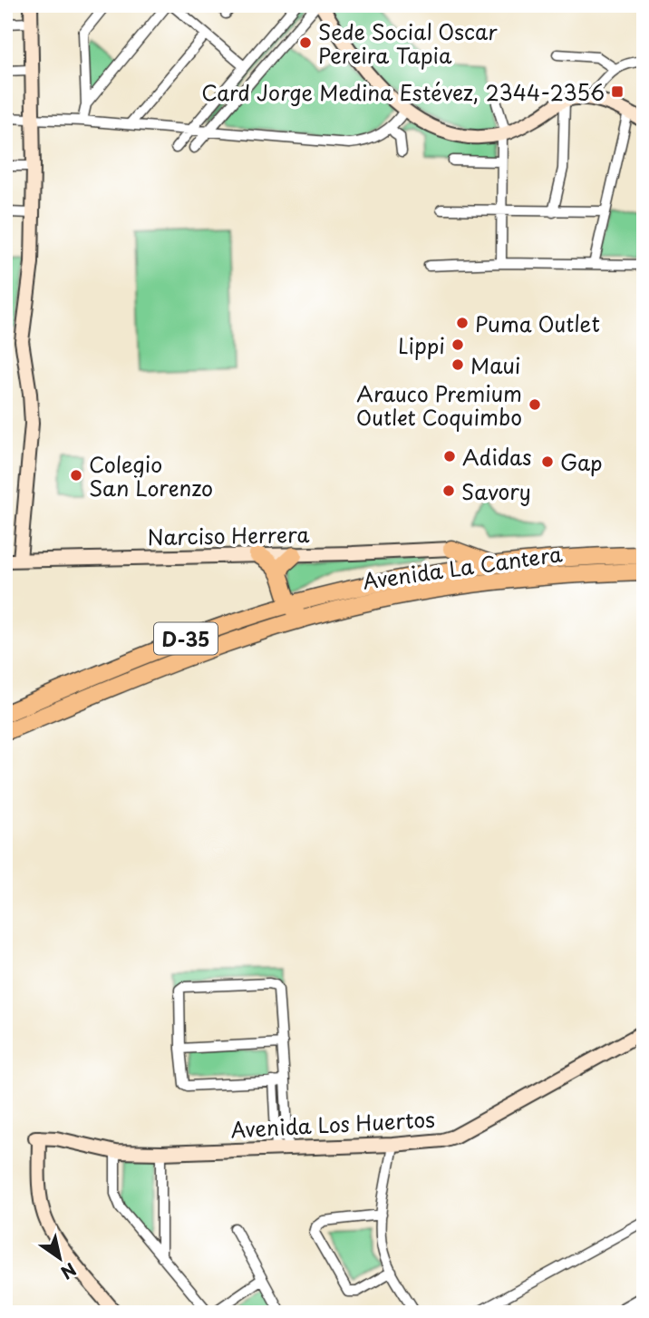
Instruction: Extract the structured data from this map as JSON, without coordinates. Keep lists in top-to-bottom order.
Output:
{
  "streets": {
    "highway": ["Avenida La Cantera", "D-35"],
    "street": ["Narciso Herrera", "Avenida Los Huertos"]
  },
  "places": {
    "other": [
      "Sede Social Oscar Pereira Tapia",
      "Puma Outlet",
      "Lippi",
      "Maui",
      "Arauco Premium Outlet Coquimbo",
      "Adidas",
      "Gap",
      "Colegio San Lorenzo",
      "Savory"
    ],
    "transit": ["Card Jorge Medina Estévez, 2344-2356"]
  },
  "north": "bottom right"
}
